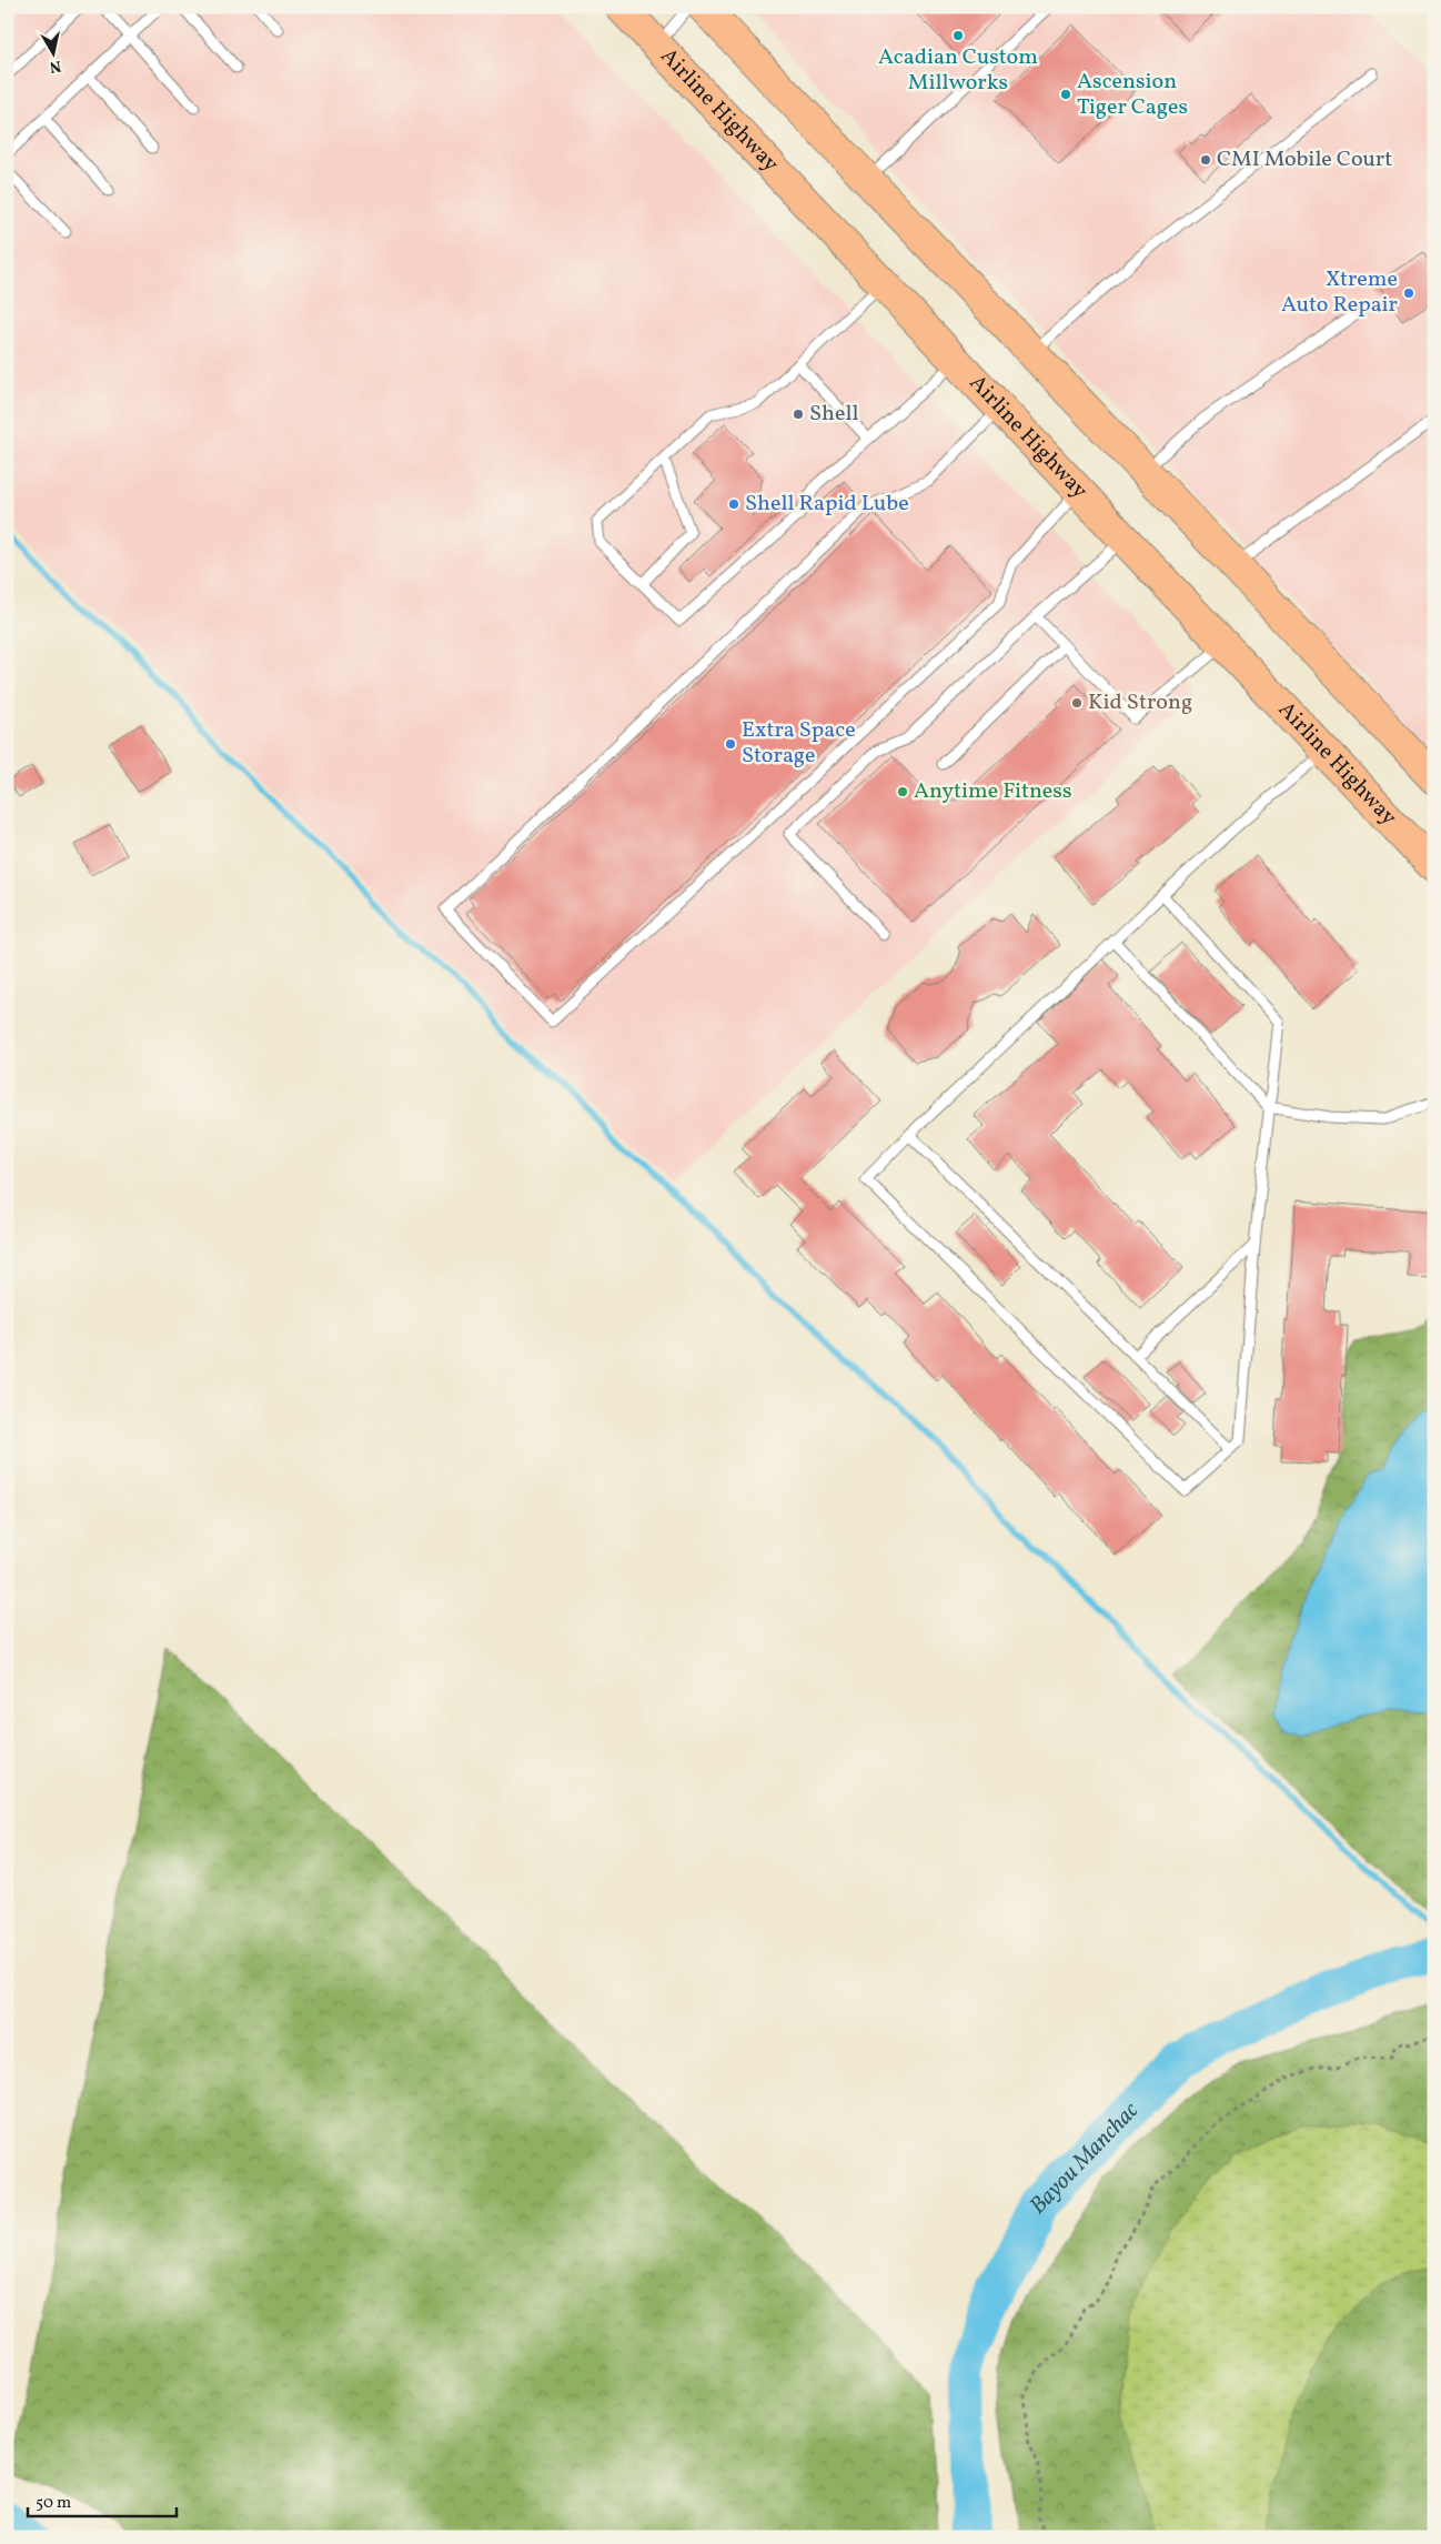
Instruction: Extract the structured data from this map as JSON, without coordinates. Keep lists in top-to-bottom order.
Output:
{
  "streets": {
    "highway": ["Airline Highway"]
  },
  "water": ["Bayou Manchac"],
  "places": [
    "Acadian Custom Millworks",
    "Ascension Tiger Cages",
    "CMI Mobile Court",
    "Xtreme Auto Repair",
    "Shell",
    "Shell Rapid Lube",
    "Kid Strong",
    "Extra Space Storage",
    "Anytime Fitness"
  ],
  "scale_bar": "50 m",
  "north": "bottom"
}
